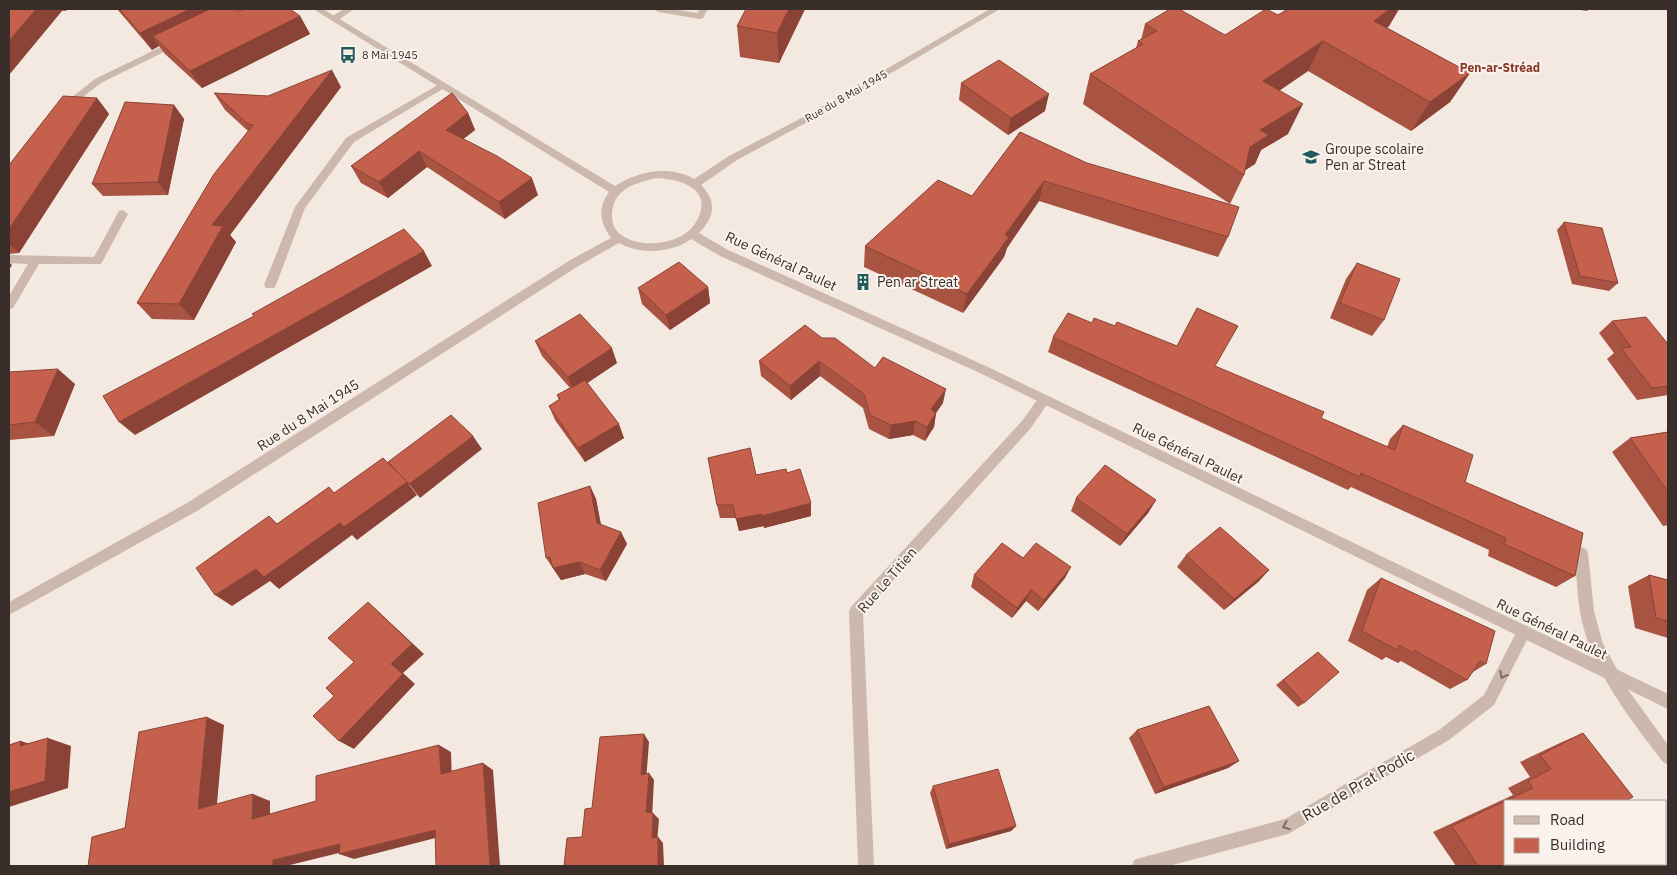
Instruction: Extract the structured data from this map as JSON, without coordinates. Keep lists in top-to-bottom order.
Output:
{
  "streets": {
    "street": [
      "Rue du 8 Mai 1945",
      "Rue Général Paulet",
      "Rue Le Titien",
      "Rue de Prat Podic"
    ]
  },
  "crossings": [
    ["Rue du 8 Mai 1945", "Rue Général Paulet"],
    ["Rue Général Paulet", "Rue Le Titien"],
    ["Rue Général Paulet", "Rue de Prat Podic"]
  ],
  "one_way": ["Rue de Prat Podic"],
  "districts": ["Pen-ar-Stréad"],
  "places": {
    "bus stop": ["8 Mai 1945"],
    "school or university": ["Groupe scolaire Pen ar Streat"],
    "building": ["Pen ar Streat"]
  },
  "legend": ["Road", "Building"]
}
